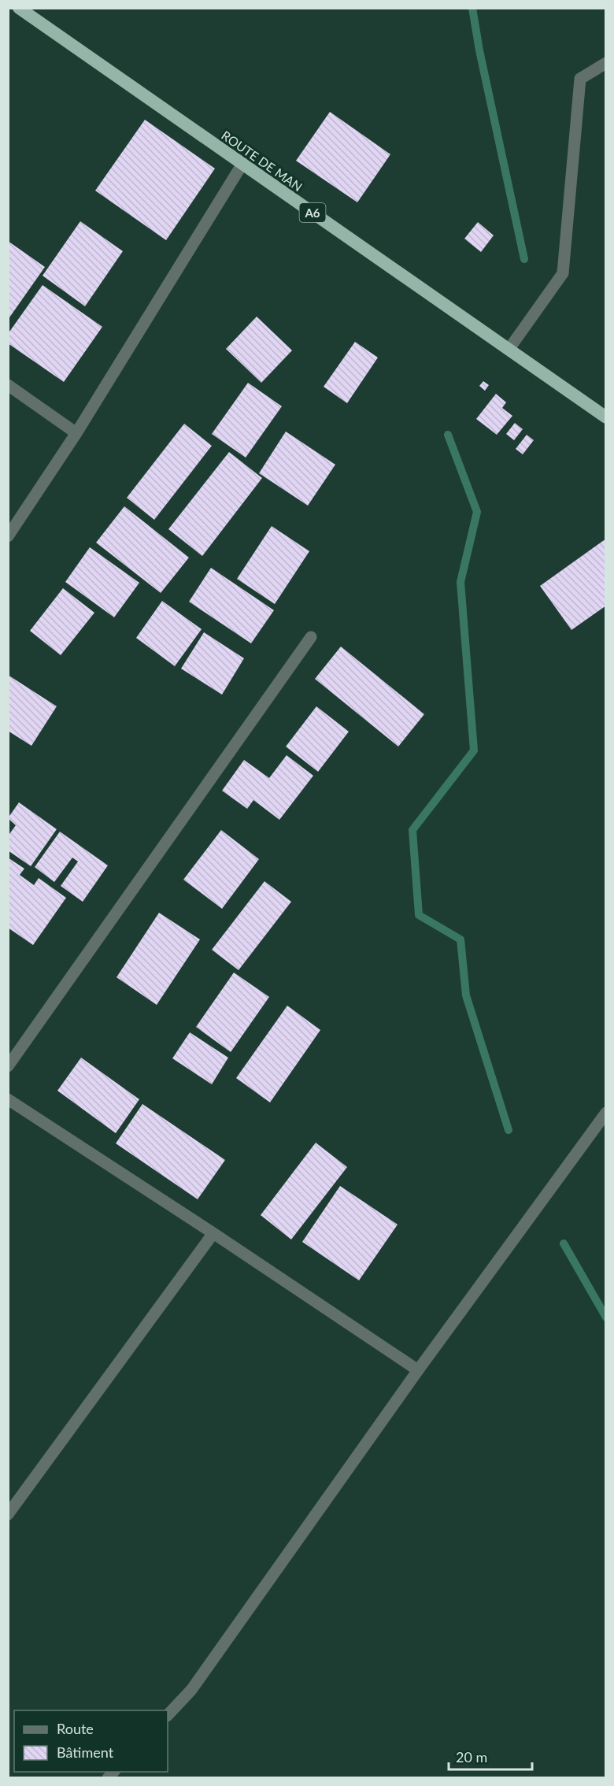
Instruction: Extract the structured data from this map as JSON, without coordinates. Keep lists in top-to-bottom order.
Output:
{
  "streets": {
    "highway": ["ROUTE DE MAN", "A6"]
  },
  "legend": ["Route", "Bâtiment"],
  "scale_bar": "20 m"
}
